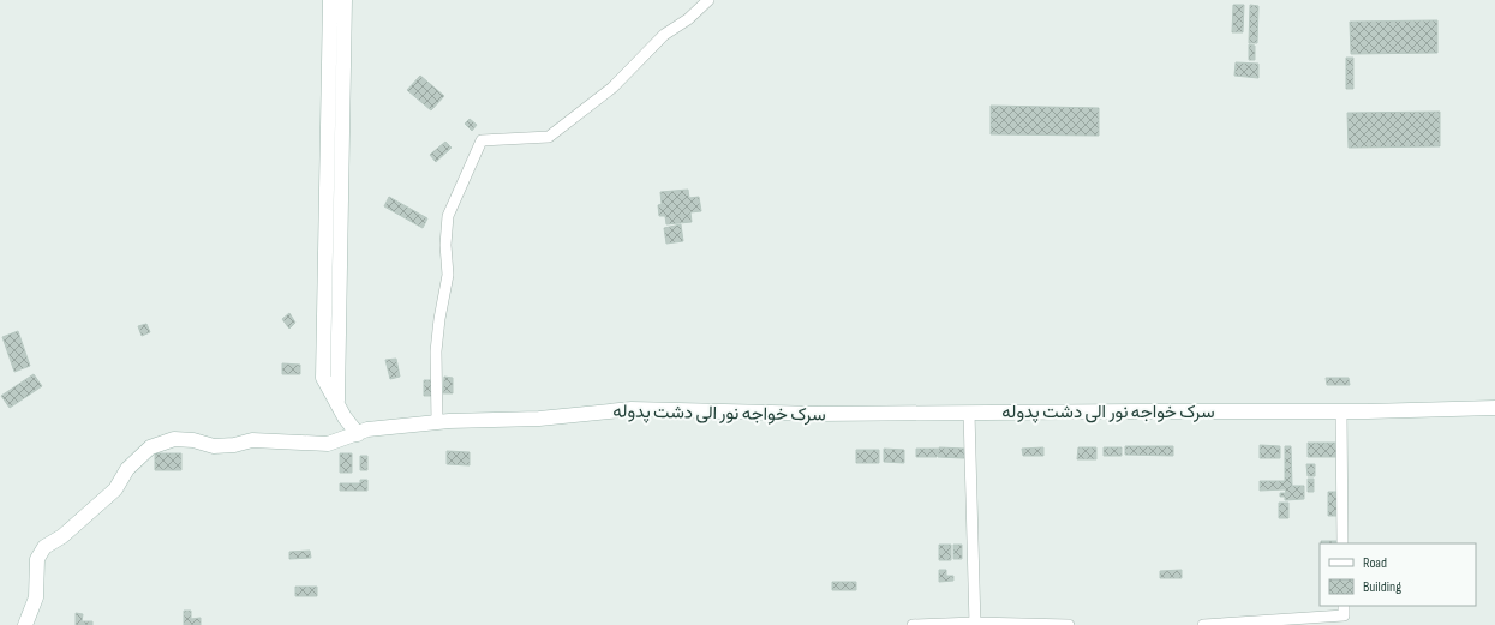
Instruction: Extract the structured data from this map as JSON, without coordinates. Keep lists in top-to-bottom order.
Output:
{
  "streets": {
    "main road": ["سرک خواجه نور الی دشت پدوله"]
  },
  "legend": ["Road", "Building"]
}
